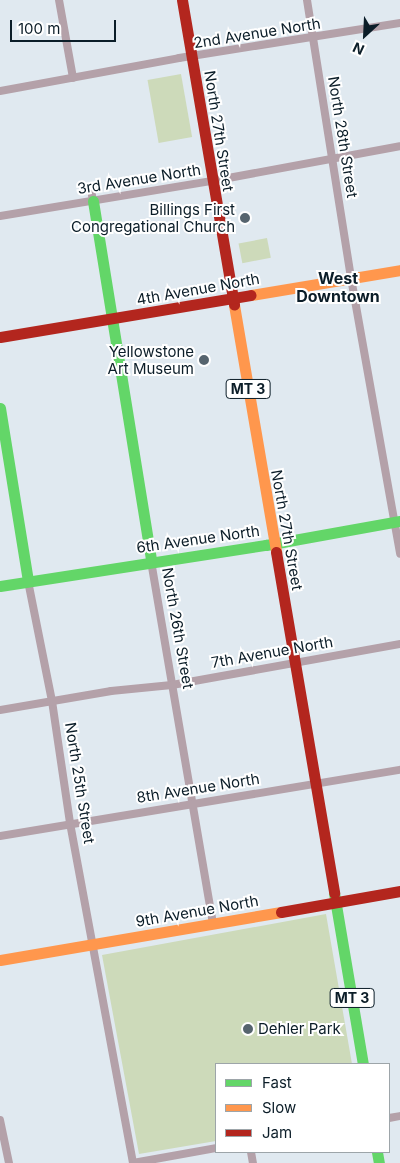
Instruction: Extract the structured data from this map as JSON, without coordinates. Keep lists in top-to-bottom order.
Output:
{
  "streets": {
    "main road": [
      "North 27th Street",
      "4th Avenue North",
      "MT 3",
      "6th Avenue North",
      "North 26th Street",
      "North 25th Street",
      "9th Avenue North"
    ],
    "street": [
      "2nd Avenue North",
      "North 28th Street",
      "3rd Avenue North",
      "7th Avenue North",
      "8th Avenue North"
    ]
  },
  "crossings": [
    ["2nd Avenue North", "North 27th Street"],
    ["2nd Avenue North", "North 28th Street"],
    ["North 27th Street", "3rd Avenue North"],
    ["North 27th Street", "4th Avenue North"],
    ["North 27th Street", "6th Avenue North"],
    ["North 27th Street", "7th Avenue North"],
    ["North 27th Street", "8th Avenue North"],
    ["North 27th Street", "9th Avenue North"],
    ["North 28th Street", "3rd Avenue North"],
    ["North 28th Street", "4th Avenue North"],
    ["North 28th Street", "6th Avenue North"],
    ["3rd Avenue North", "North 26th Street"],
    ["4th Avenue North", "North 26th Street"],
    ["6th Avenue North", "North 26th Street"],
    ["6th Avenue North", "North 25th Street"],
    ["North 26th Street", "7th Avenue North"],
    ["North 26th Street", "8th Avenue North"],
    ["North 26th Street", "9th Avenue North"],
    ["7th Avenue North", "North 25th Street"],
    ["North 25th Street", "8th Avenue North"],
    ["North 25th Street", "9th Avenue North"]
  ],
  "districts": ["West Downtown"],
  "places": ["Billings First Congregational Church", "Yellowstone Art Museum", "Dehler Park"],
  "legend": ["Fast", "Slow", "Jam"],
  "scale_bar": "100 m",
  "north": "bottom left"
}
